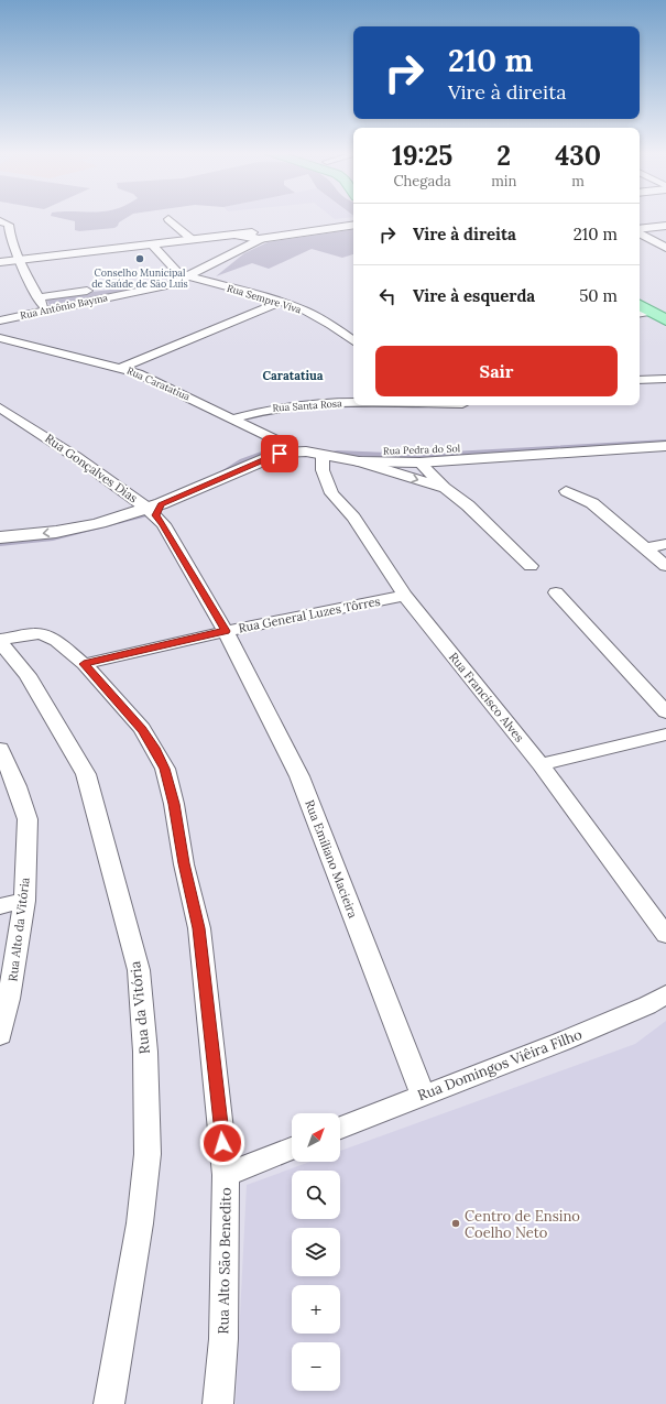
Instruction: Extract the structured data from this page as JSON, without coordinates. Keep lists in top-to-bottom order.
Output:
{
  "streets": {
    "street": [
      "Rua Sempre Viva",
      "Rua Antônio Bayma",
      "Rua Caratatiua",
      "Rua Santa Rosa",
      "Rua Pedra do Sol",
      "Rua Gonçalves Dias",
      "Rua General Luzes Tôrres",
      "Rua Francisco Alves",
      "Rua Emíliano Macieira",
      "Rua Alto da Vitória",
      "Rua da Vitória",
      "Rua Domingos Viêira Filho",
      "Rua Alto São Benedito"
    ]
  },
  "crossings": [
    ["Rua Sempre Viva", "Rua Antônio Bayma"],
    ["Rua Caratatiua", "Rua Santa Rosa"],
    ["Rua Caratatiua", "Rua Pedra do Sol"],
    ["Rua Pedra do Sol", "Rua Gonçalves Dias"],
    ["Rua Pedra do Sol", "Rua Francisco Alves"],
    ["Rua Gonçalves Dias", "Rua General Luzes Tôrres"],
    ["Rua Gonçalves Dias", "Rua Emíliano Macieira"],
    ["Rua General Luzes Tôrres", "Rua Francisco Alves"],
    ["Rua General Luzes Tôrres", "Rua Emíliano Macieira"],
    ["Rua General Luzes Tôrres", "Rua Alto São Benedito"],
    ["Rua Emíliano Macieira", "Rua Domingos Viêira Filho"],
    ["Rua da Vitória", "Rua Alto São Benedito"]
  ],
  "districts": ["Caratatiua"],
  "places": ["Conselho Municipal de Saúde de São Luís", "Centro de Ensino Coelho Neto"],
  "north": "top right",
  "page": {
    "turn": ["210 m", "Vire à direita"],
    "eta": [
      "19:25",
      "Chegada",
      "2",
      "min",
      "430",
      "m"
    ],
    "list": [
      {
        "name": "Vire à direita",
        "value": "210 m"
      },
      {
        "name": "Vire à esquerda",
        "value": "50 m"
      }
    ],
    "buttons": "Sair",
    "map_buttons": ["+", "−"]
  }
}
